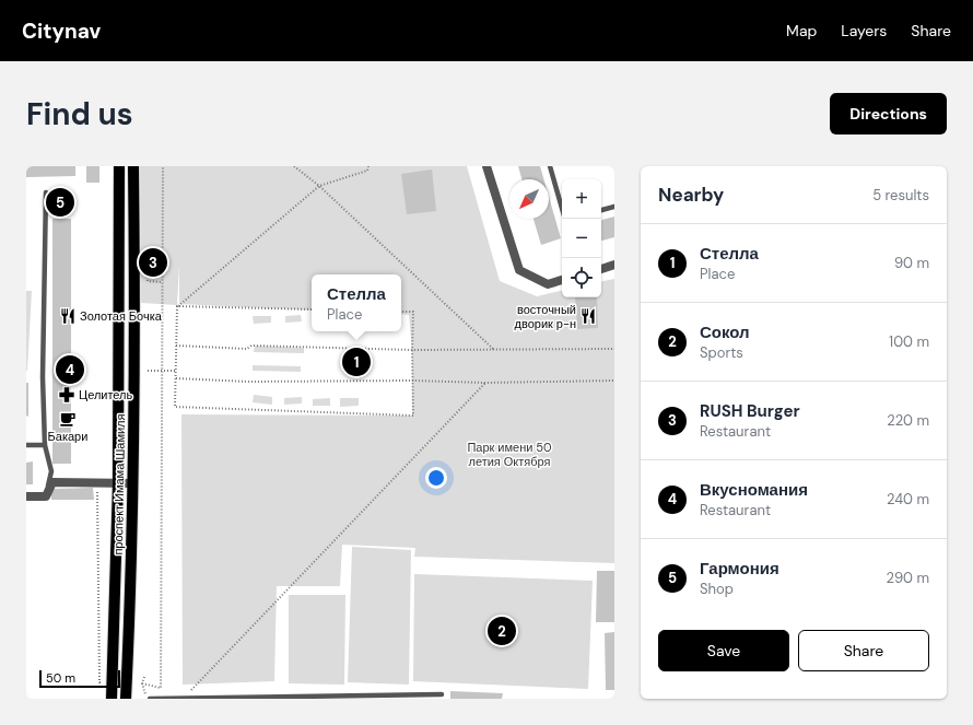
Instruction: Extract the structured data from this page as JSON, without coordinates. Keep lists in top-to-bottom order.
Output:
{
  "streets": {
    "main road": ["проспект Имама Шамиля"]
  },
  "parks": ["Парк имени 50 летия Октября"],
  "places": {
    "restaurant": ["Золотая Бочка", "восточный дворик р-н"],
    "pharmacy": ["Целитель"],
    "cafe": ["Бакари"]
  },
  "scale_bar": "50 m",
  "north": "bottom left",
  "page": {
    "header": "Citynav",
    "nav": ["Map", "Layers", "Share"],
    "buttons": [
      "Directions",
      ["Save", "Share"]
    ],
    "title": "Find us",
    "heading": ["Nearby", "5 results"],
    "map_buttons": ["+", "−"],
    "pins": [
      "5",
      "3",
      "1",
      "4",
      "2"
    ],
    "list": [
      {
        "mark": "1",
        "name": "Стелла",
        "note": "Place",
        "value": "90 m"
      },
      {
        "mark": "2",
        "name": "Сокол",
        "note": "Sports",
        "value": "100 m"
      },
      {
        "mark": "3",
        "name": "RUSH Burger",
        "note": "Restaurant",
        "value": "220 m"
      },
      {
        "mark": "4",
        "name": "Вкусномания",
        "note": "Restaurant",
        "value": "240 m"
      },
      {
        "mark": "5",
        "name": "Гармония",
        "note": "Shop",
        "value": "290 m"
      }
    ],
    "popup": ["Стелла", "Place"],
    "scale": "50 m"
  }
}
